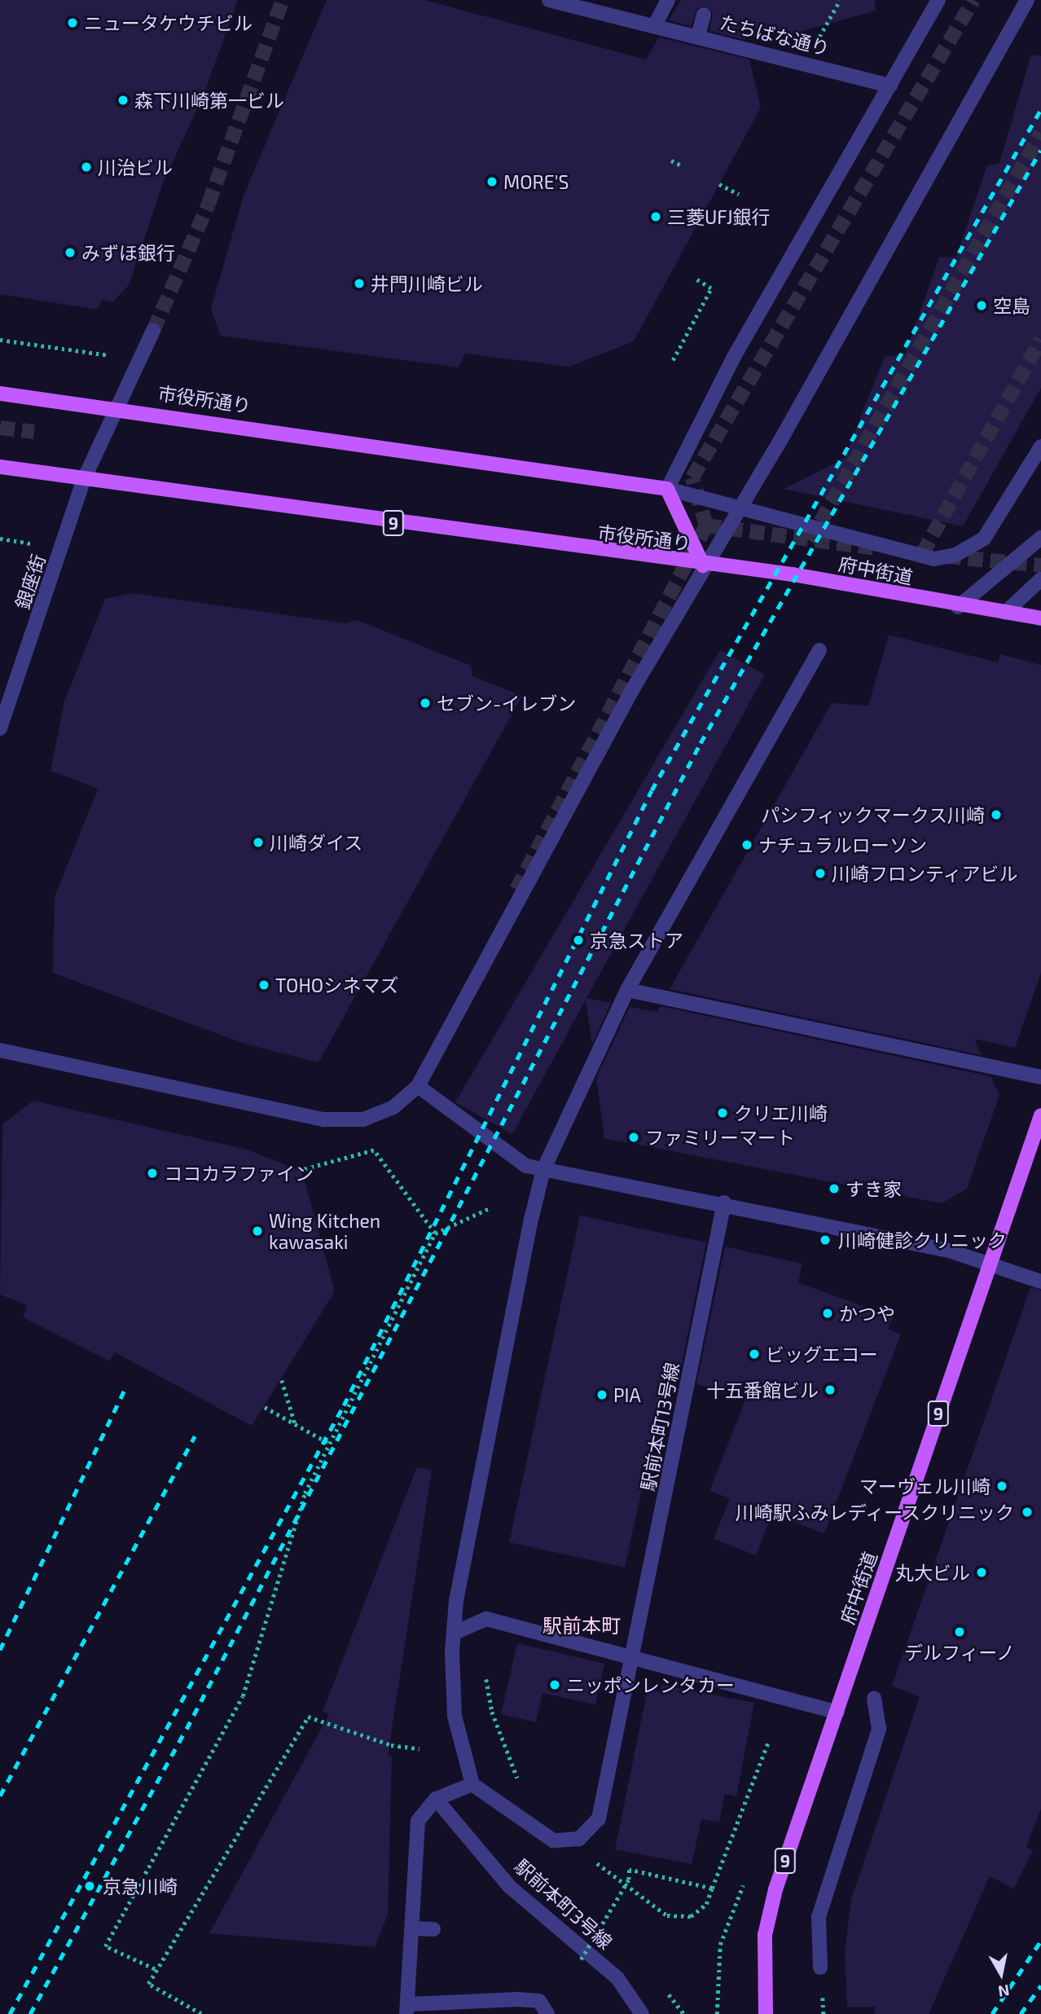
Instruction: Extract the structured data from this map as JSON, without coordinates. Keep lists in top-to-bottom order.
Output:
{
  "streets": {
    "main road": ["市役所通り", "9", "府中街道"],
    "street": [
      "たちばな通り",
      "銀座街",
      "駅前本町13号線",
      "駅前本町3号線"
    ]
  },
  "crossings": [
    ["市役所通り", "府中街道"],
    ["市役所通り", "銀座街"]
  ],
  "districts": ["駅前本町"],
  "places": [
    "ニュータケウチビル",
    "森下川崎第一ビル",
    "川治ビル",
    "MORE'S",
    "三菱UFJ銀行",
    "みずほ銀行",
    "井門川崎ビル",
    "空島",
    "セブン-イレブン",
    "パシフィックマークス川崎",
    "川崎ダイス",
    "ナチュラルローソン",
    "川崎フロンティアビル",
    "京急ストア",
    "TOHOシネマズ",
    "クリエ川崎",
    "ファミリーマート",
    "ココカラファイン",
    "すき家",
    "Wing Kitchen kawasaki",
    "川崎健診クリニック",
    "かつや",
    "ビッグエコー",
    "十五番館ビル",
    "PIA",
    "マーヴェル川崎",
    "川崎駅ふみレディースクリニック",
    "丸大ビル",
    "デルフィーノ",
    "ニッポンレンタカー",
    "京急川崎"
  ],
  "north": "bottom"
}
